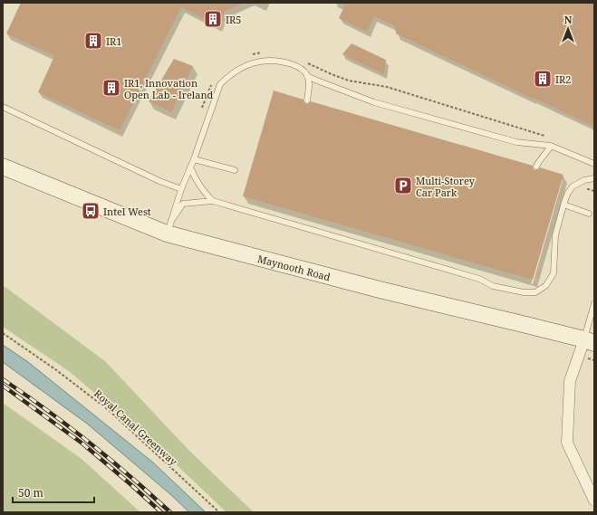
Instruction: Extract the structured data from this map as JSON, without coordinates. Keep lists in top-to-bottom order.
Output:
{
  "streets": {
    "main road": ["Maynooth Road"],
    "path": ["Royal Canal Greenway"]
  },
  "places": {
    "building": [
      "IR5",
      "IR1",
      "IR2",
      "IR1, Innovation Open Lab - Ireland"
    ],
    "parking": ["Multi-Storey Car Park"],
    "bus stop": ["Intel West"]
  },
  "scale_bar": "50 m",
  "north": "top"
}
